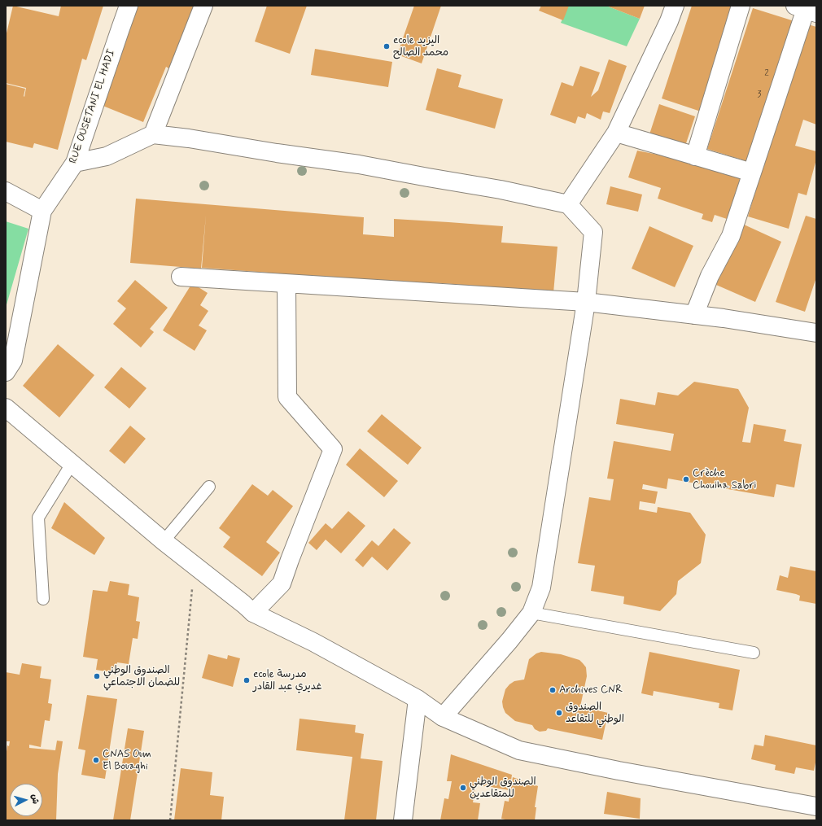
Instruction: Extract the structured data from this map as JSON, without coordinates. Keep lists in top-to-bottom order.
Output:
{
  "streets": {
    "street": ["RUE OUSETANI EL HADI"]
  },
  "places": [
    "ecole اليزيد محمد الصالح",
    "Crèche Chouiha Sabri",
    "الصندوق الوطني للضمان الاجتماعي",
    "ecole مدرسة غديري عبد القادر",
    "Archives CNR",
    "الصندوق الوطني للتقاعد",
    "CNAS Oum El Bouaghi",
    "الصندوق الوطني للمتقاعدين"
  ],
  "house_numbers": ["2", "3"],
  "north": "right"
}
